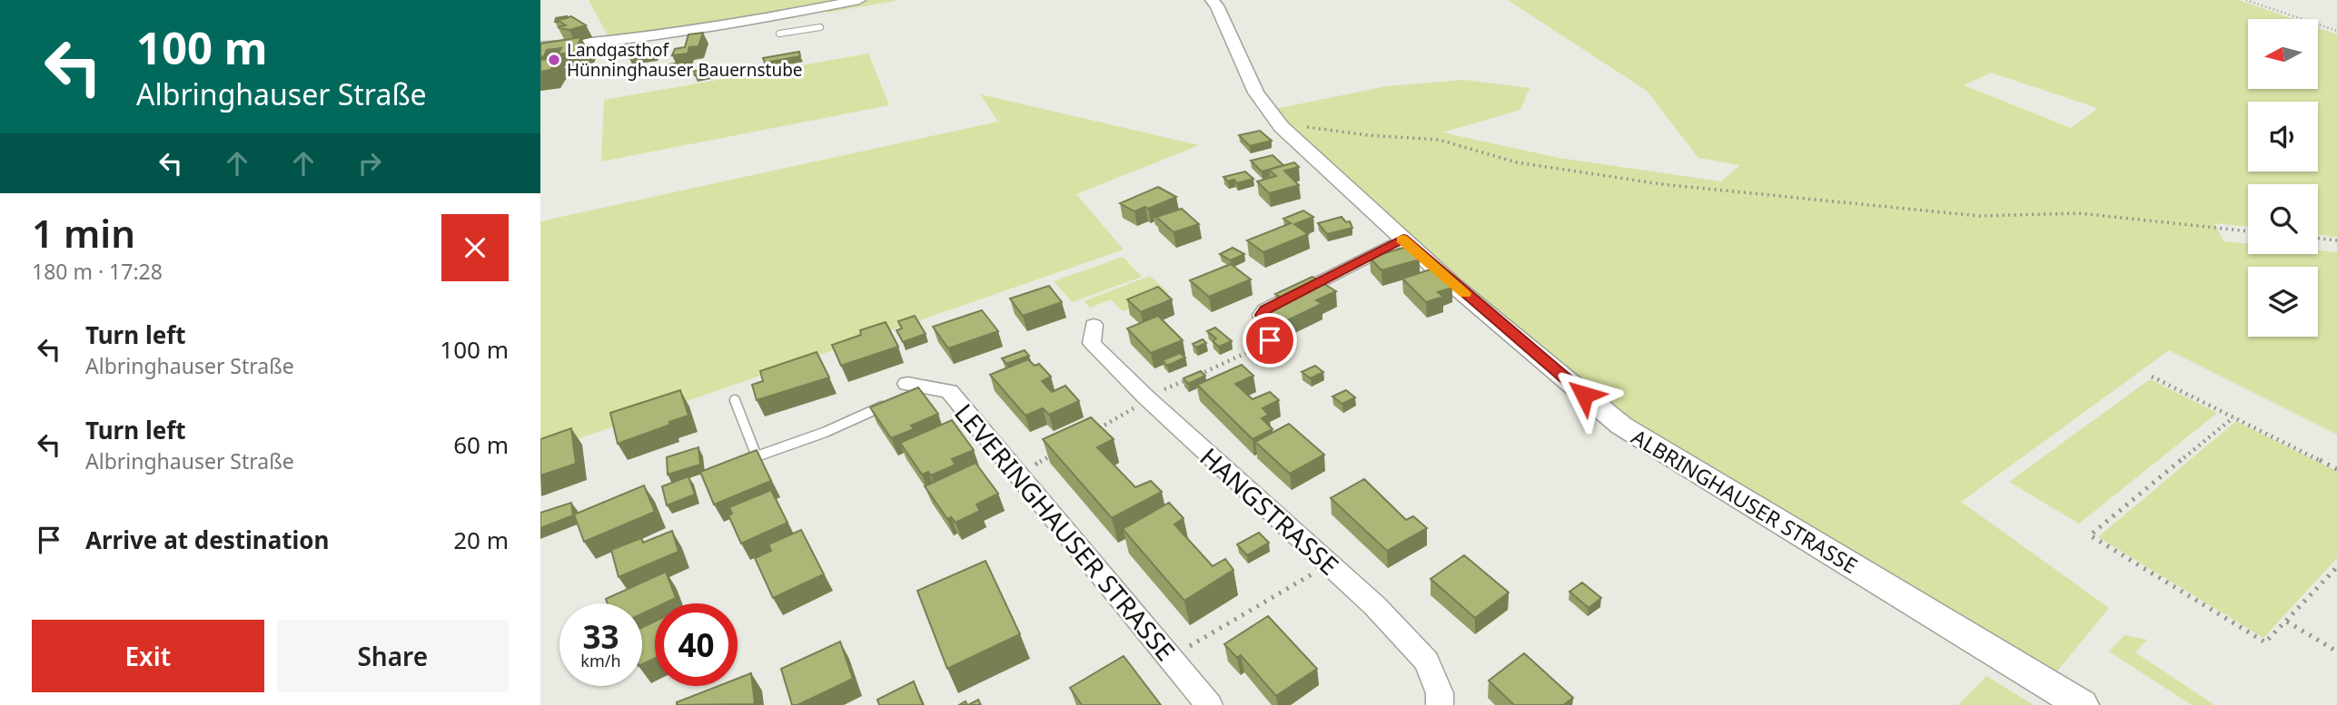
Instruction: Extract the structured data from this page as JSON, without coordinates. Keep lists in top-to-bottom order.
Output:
{
  "streets": {
    "street": ["ALBRINGHAUSER STRASSE", "HANGSTRASSE", "LEVERINGHAUSER STRASSE"]
  },
  "places": ["Landgasthof Hünninghauser Bauernstube"],
  "north": "left",
  "page": {
    "turn": ["100 m", "Albringhauser Straße"],
    "heading": ["1 min", "180 m · 17:28"],
    "list": [
      {
        "name": "Turn left",
        "note": "Albringhauser Straße",
        "value": "100 m"
      },
      {
        "name": "Turn left",
        "note": "Albringhauser Straße",
        "value": "60 m"
      },
      {
        "name": "Arrive at destination",
        "value": "20 m"
      }
    ],
    "speed": "33 km/h",
    "limit": "40",
    "buttons": ["Exit", "Share"]
  }
}
